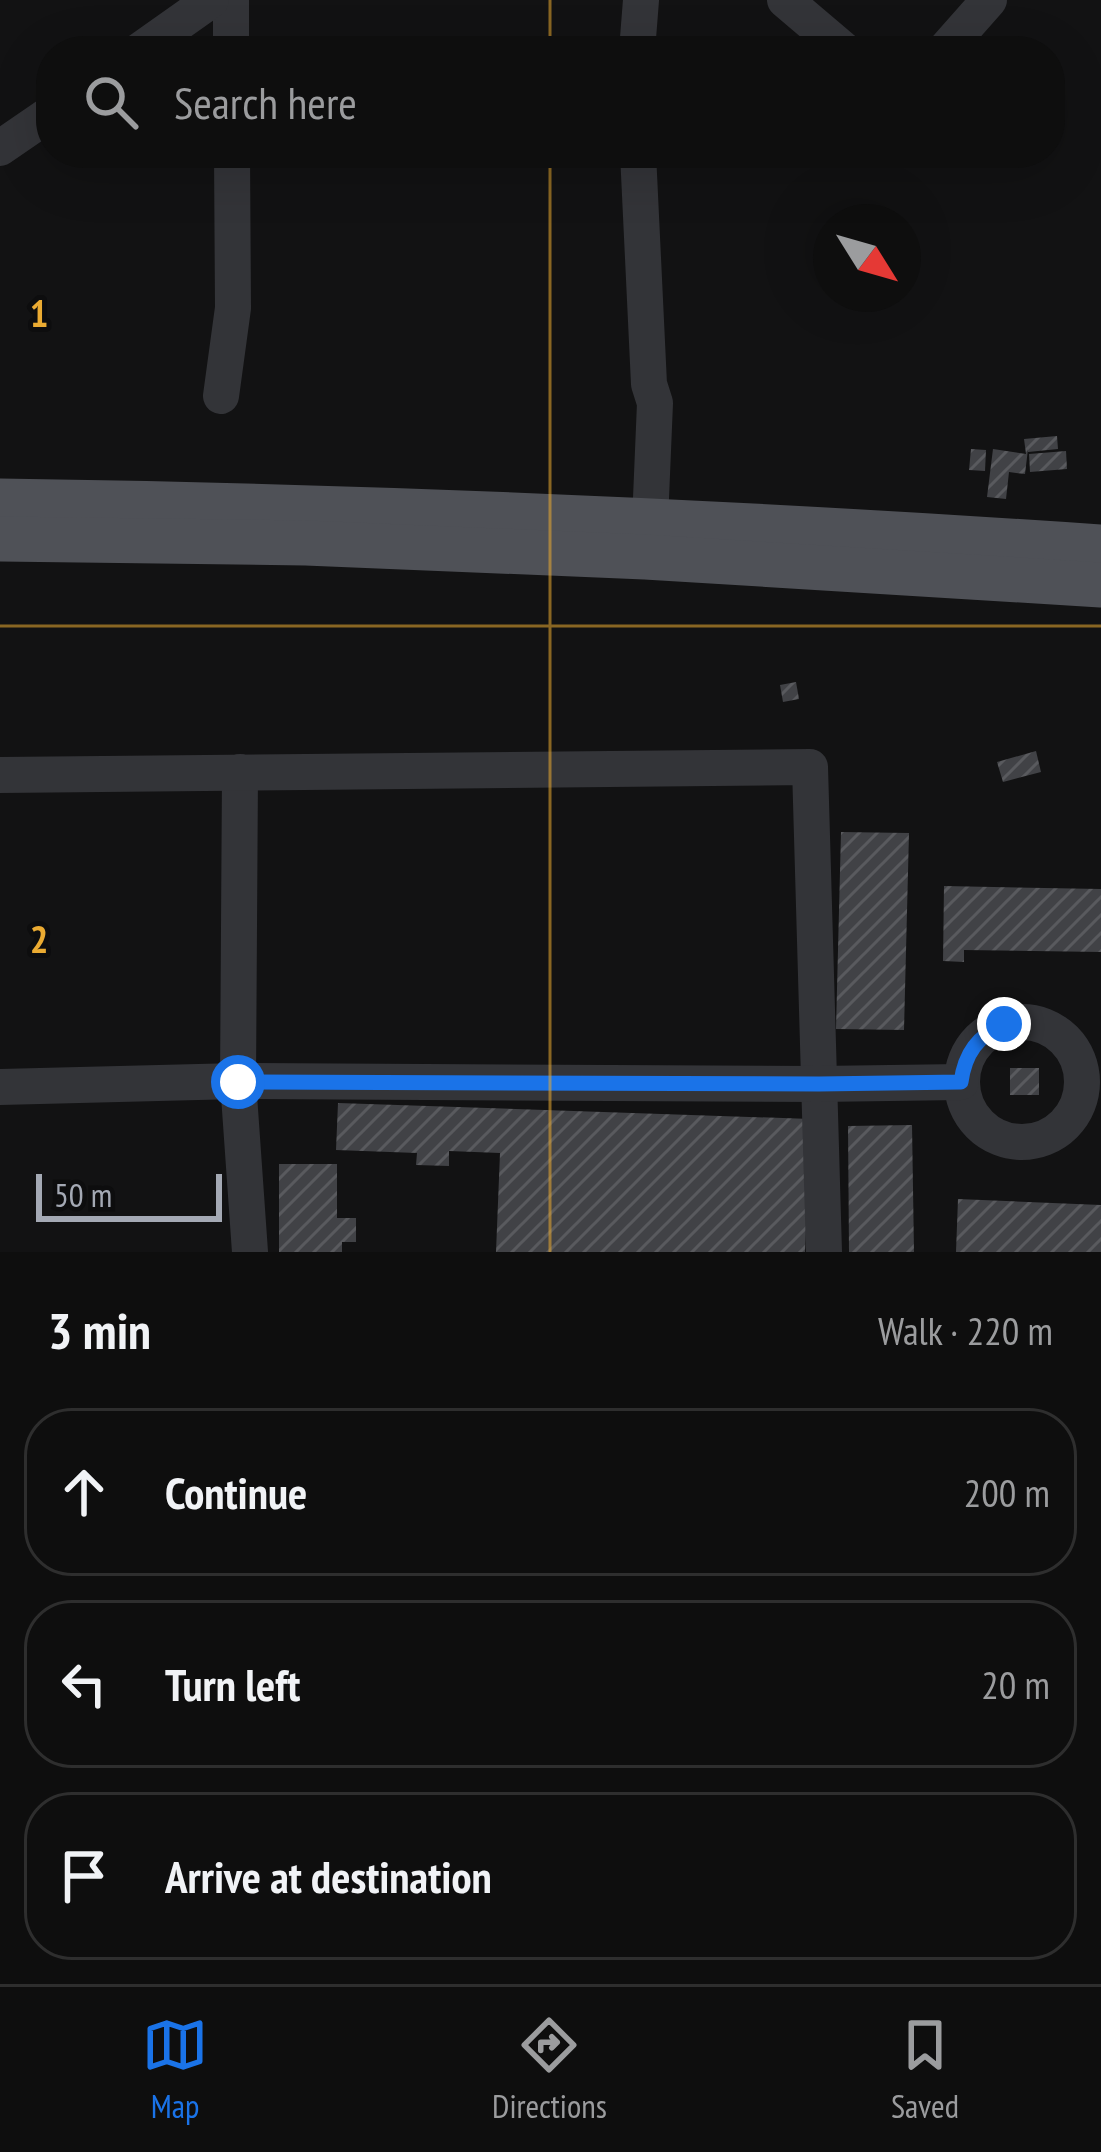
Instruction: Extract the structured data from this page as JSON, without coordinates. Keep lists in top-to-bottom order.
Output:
{
  "scale_bar": "50 m",
  "north": "bottom right",
  "page": {
    "search": "Search here",
    "scale": "50 m",
    "heading": ["3 min", "Walk · 220 m"],
    "list": [
      ["Continue", "200 m"],
      ["Turn left", "20 m"],
      "Arrive at destination"
    ],
    "nav": ["Map", "Directions", "Saved"]
  },
  "grid": {
    "rows": ["1", "2"]
  }
}
